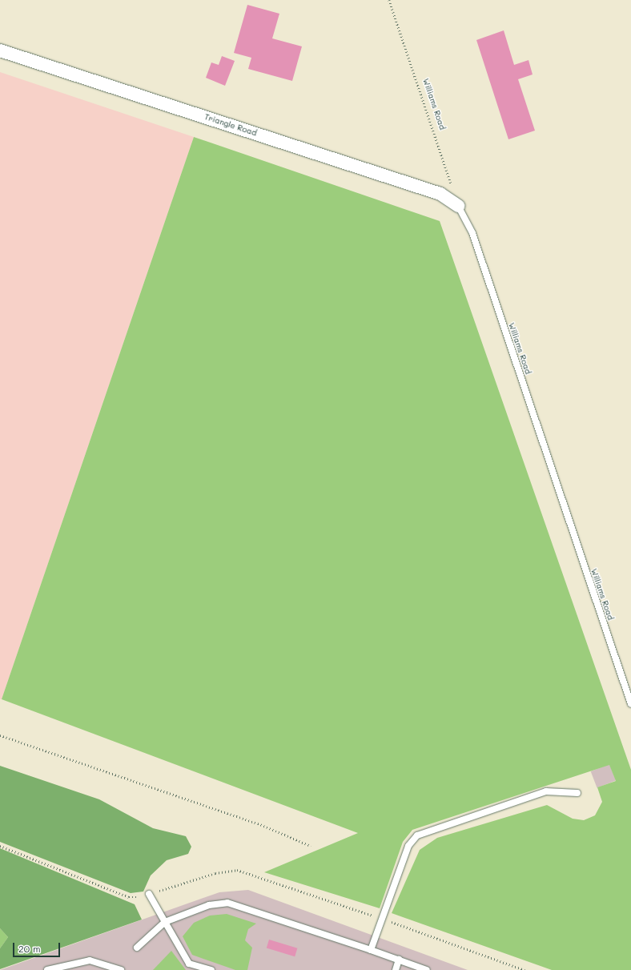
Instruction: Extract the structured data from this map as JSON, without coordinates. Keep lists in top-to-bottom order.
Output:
{
  "streets": {
    "street": ["Triangle Road"],
    "lane": ["Williams Road"]
  },
  "crossings": [
    ["Williams Road", "Triangle Road"]
  ],
  "scale_bar": "20 m"
}
